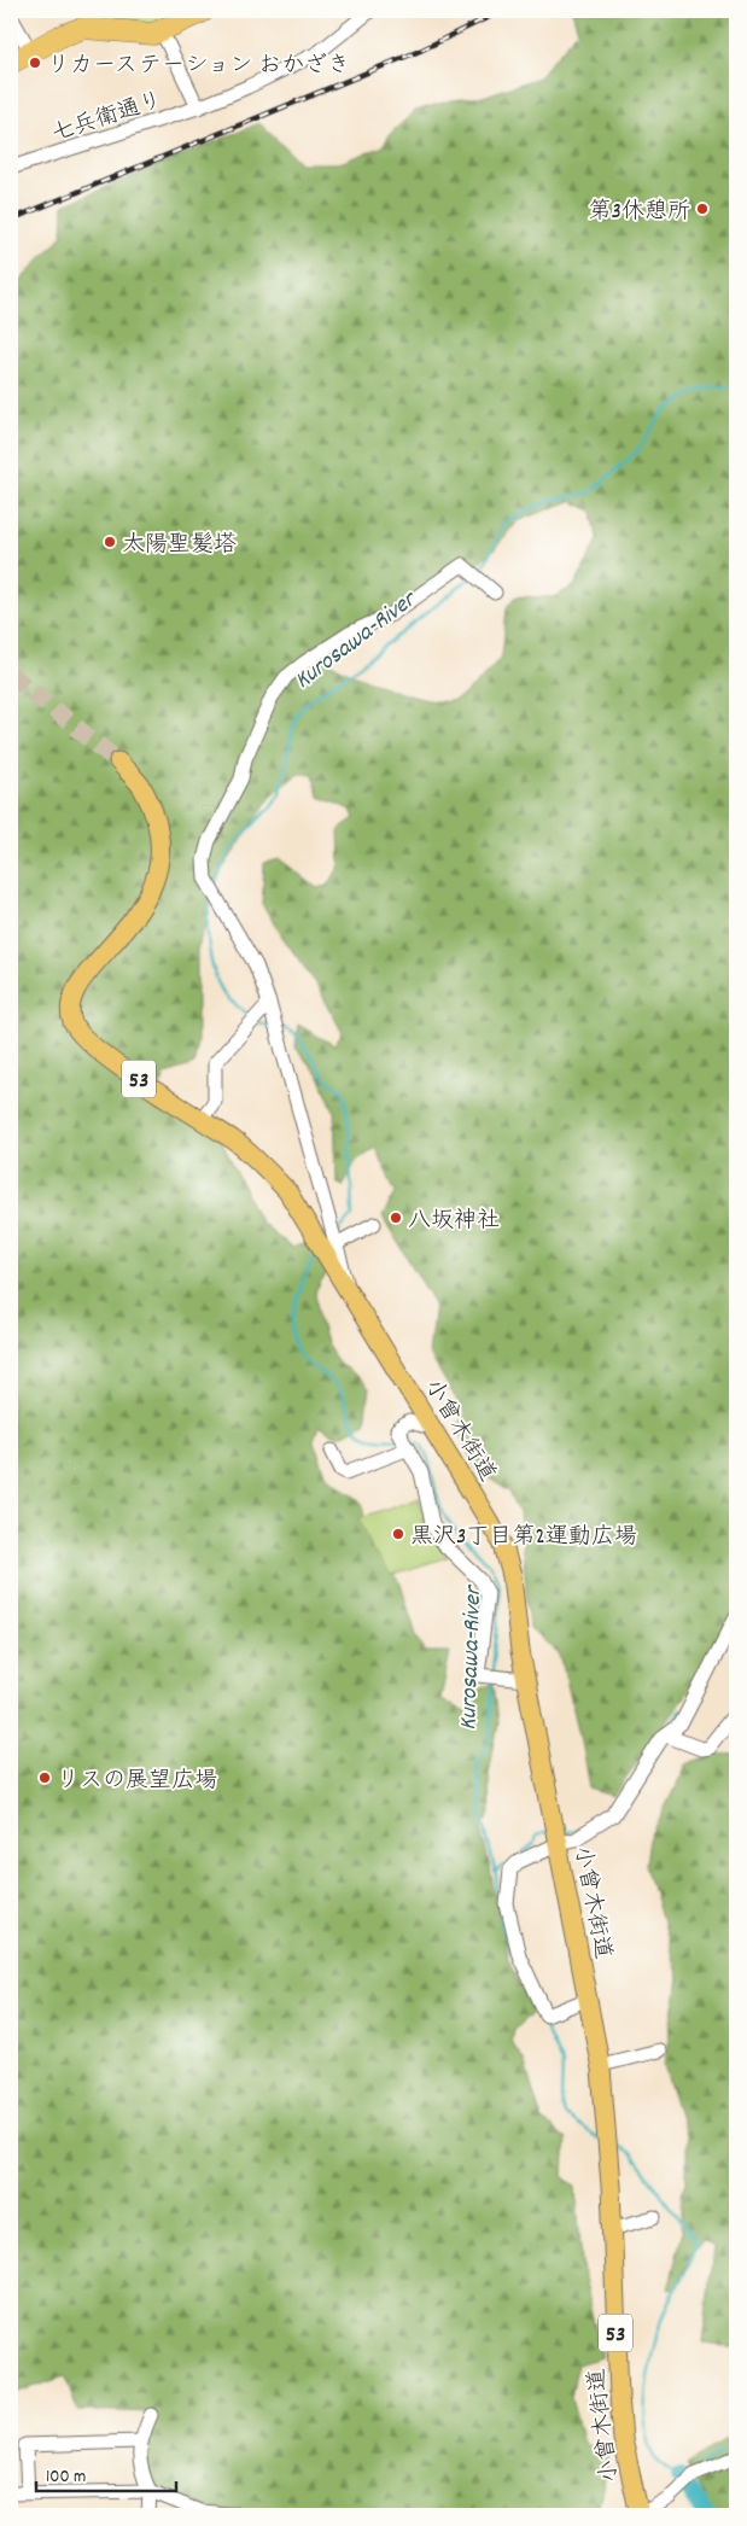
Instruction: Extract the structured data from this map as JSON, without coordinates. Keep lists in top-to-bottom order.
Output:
{
  "streets": {
    "main road": ["53", "小曾木街道"],
    "street": ["七兵衛通り"]
  },
  "water": ["Kurosawa-River"],
  "places": [
    "リカーステーション おかざき",
    "第3休憩所",
    "太陽聖髪塔",
    "八坂神社",
    "黒沢3丁目第2運動広場",
    "リスの展望広場"
  ],
  "scale_bar": "100 m"
}
